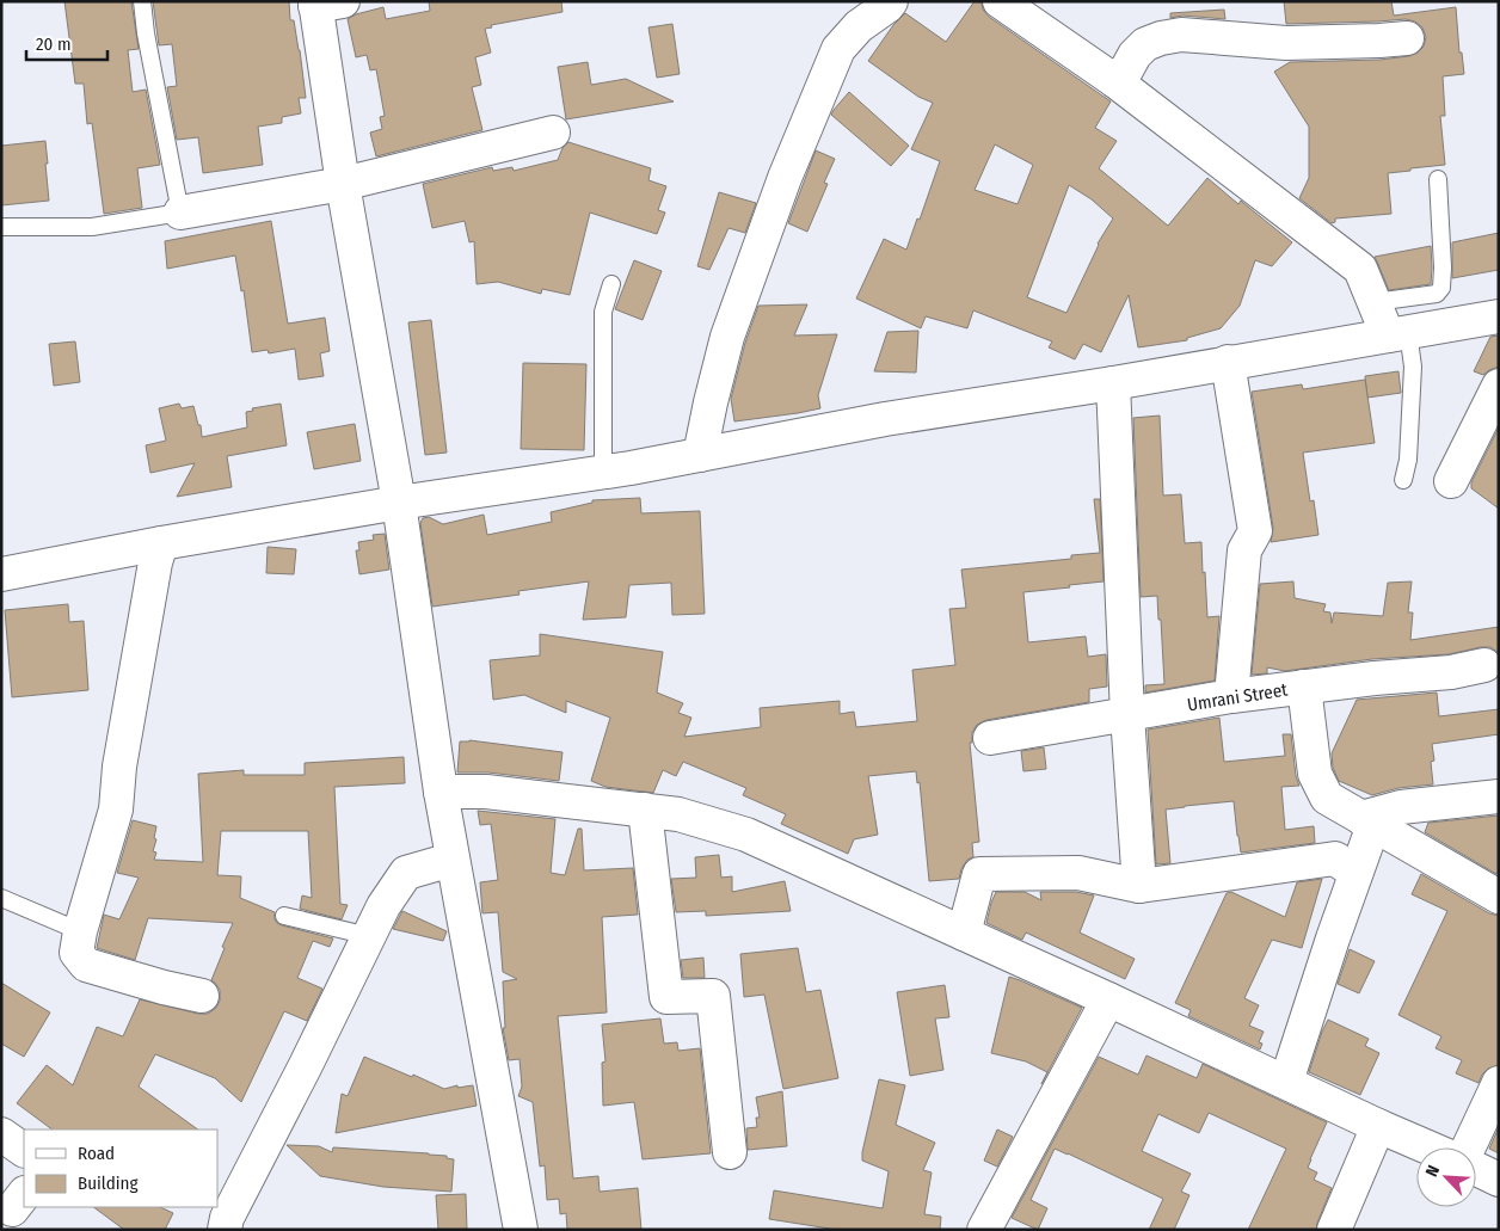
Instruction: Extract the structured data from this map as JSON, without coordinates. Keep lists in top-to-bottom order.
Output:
{
  "streets": {
    "street": ["Umrani Street"]
  },
  "legend": ["Road", "Building"],
  "scale_bar": "20 m",
  "north": "top left"
}
